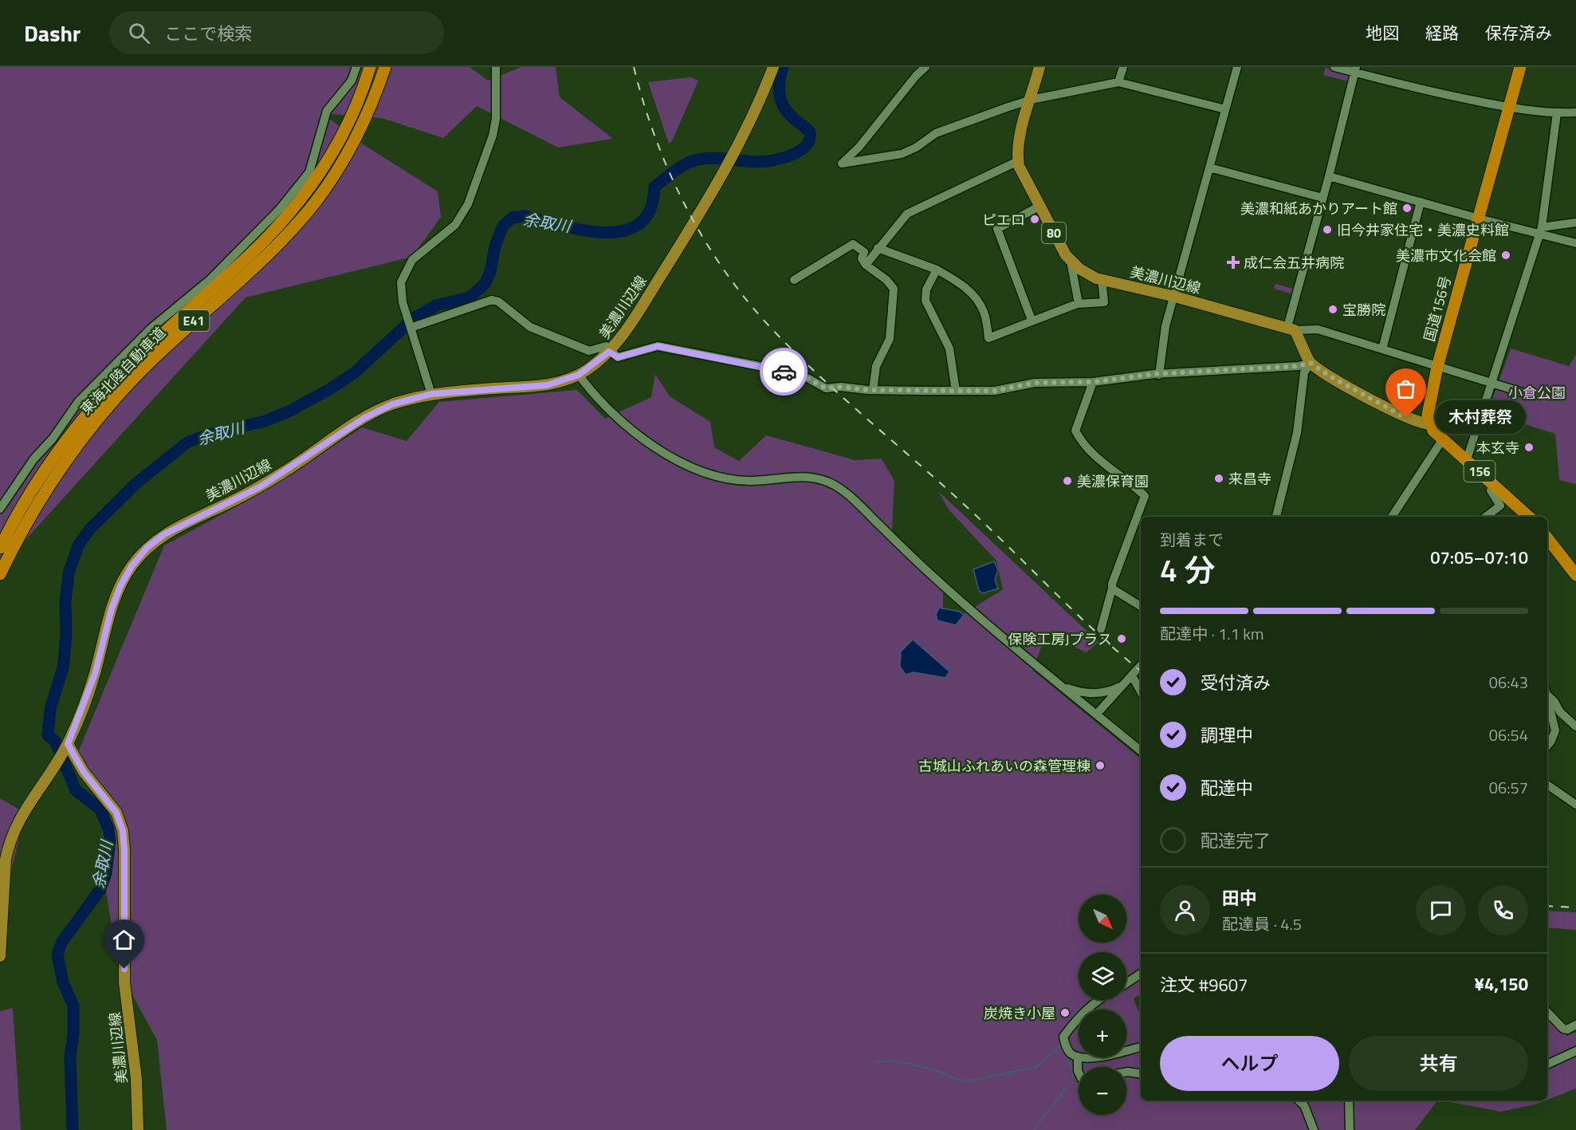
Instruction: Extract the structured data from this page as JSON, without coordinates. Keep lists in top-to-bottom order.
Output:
{
  "streets": {
    "highway": [
      "国道156号",
      "E41",
      "東海北陸自動車道",
      "156"
    ],
    "main road": ["80", "美濃川辺線"]
  },
  "crossings": [
    ["国道156号", "156"]
  ],
  "water": ["余取川"],
  "parks": ["小倉公園"],
  "places": {
    "other": [
      "美濃和紙あかりアート館",
      "ピエロ",
      "旧今井家住宅・美濃史料館",
      "美濃市文化会館",
      "宝勝院",
      "木村葬祭",
      "本玄寺",
      "来昌寺",
      "美濃保育園",
      "保険工房Jプラス",
      "古城山ふれあいの森管理棟",
      "炭焼き小屋"
    ],
    "health": ["成仁会五井病院"]
  },
  "north": "bottom right",
  "page": {
    "header": "Dashr",
    "search": "ここで検索",
    "nav": ["地図", "経路", "保存済み"],
    "bubble": "木村葬祭",
    "heading": ["4 分", "到着まで", "07:05–07:10"],
    "panel": [
      "田中",
      "配達員 · 4.5",
      "注文 #9607",
      "¥4,150"
    ],
    "bar": "配達中 · 1.1 km",
    "list": [
      ["受付済み", "06:43"],
      ["調理中", "06:54"],
      ["配達中", "06:57"],
      "配達完了"
    ],
    "map_buttons": ["+", "−"],
    "buttons": ["ヘルプ", "共有"]
  }
}
